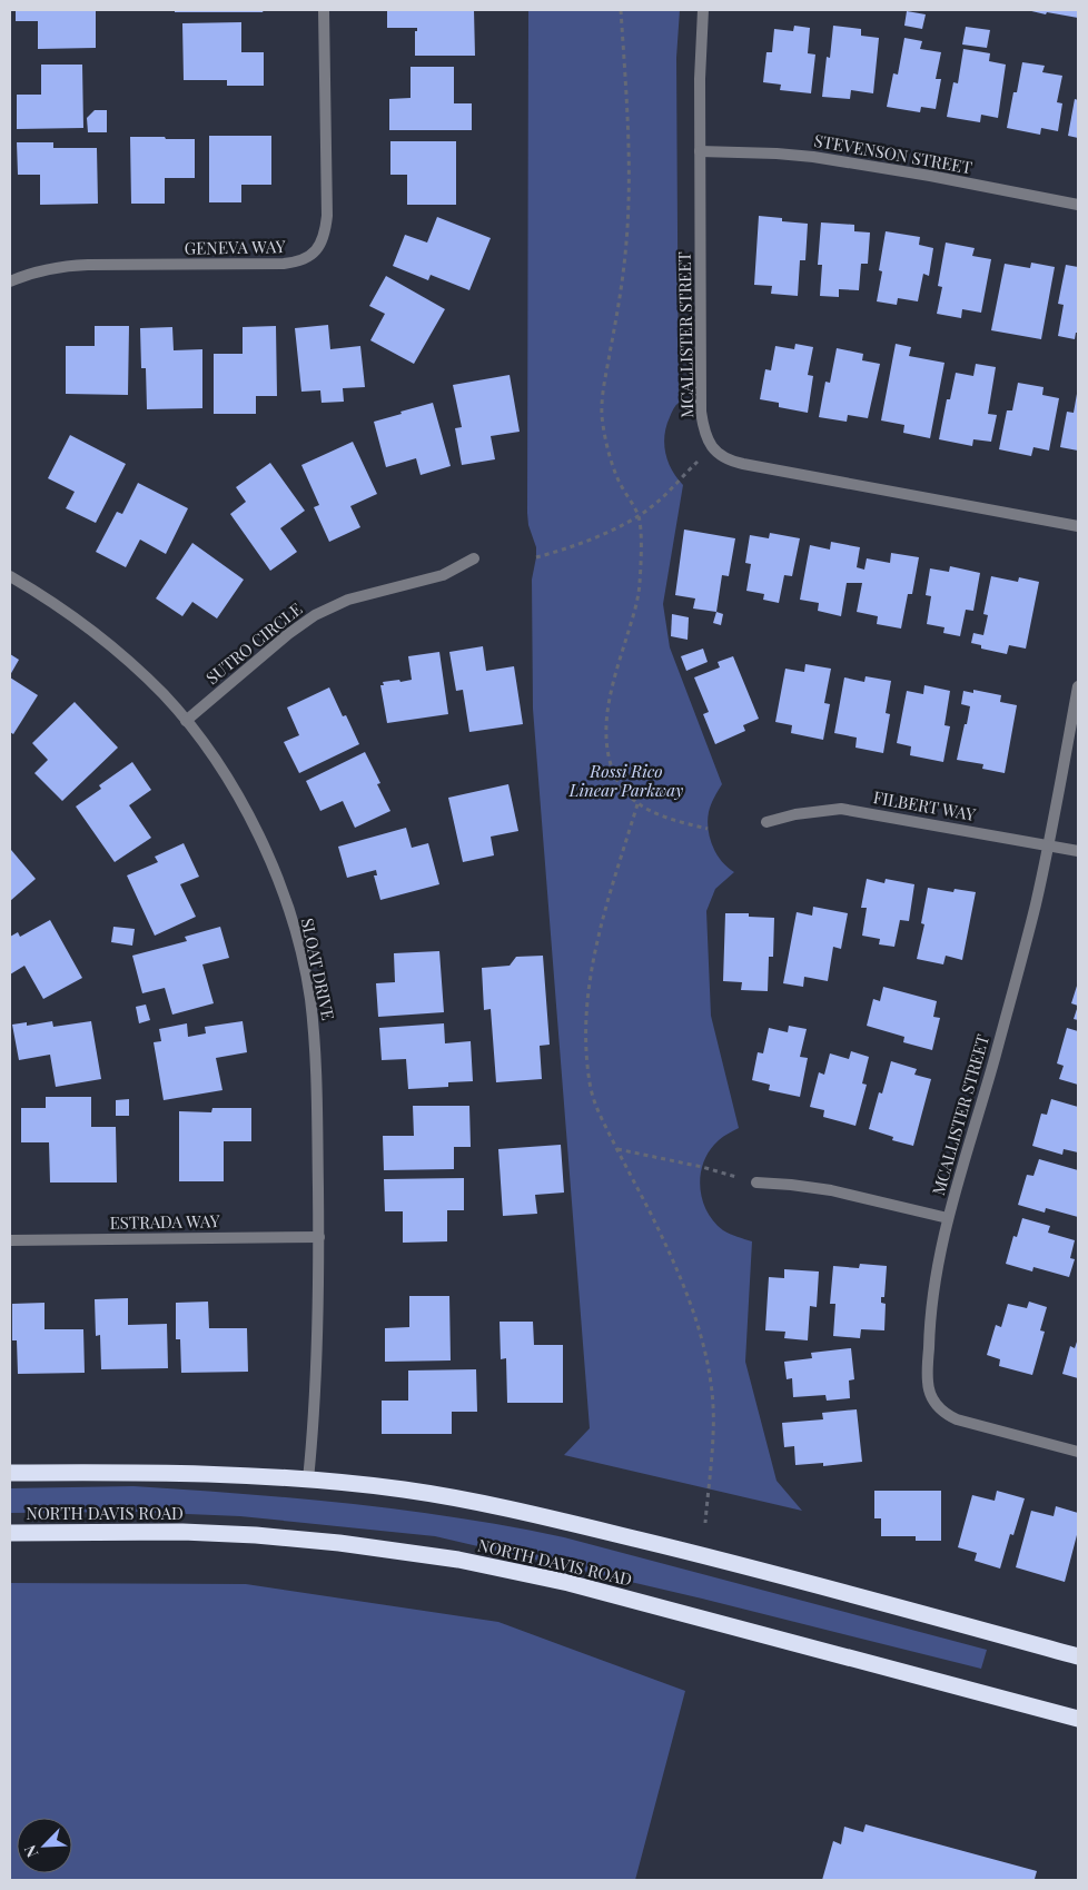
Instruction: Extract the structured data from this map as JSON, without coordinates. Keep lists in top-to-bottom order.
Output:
{
  "streets": {
    "highway": ["NORTH DAVIS ROAD"],
    "street": [
      "STEVENSON STREET",
      "GENEVA WAY",
      "MCALLISTER STREET",
      "SUTRO CIRCLE",
      "FILBERT WAY",
      "SLOAT DRIVE",
      "ESTRADA WAY"
    ]
  },
  "crossings": [
    ["STEVENSON STREET", "MCALLISTER STREET"],
    ["MCALLISTER STREET", "FILBERT WAY"],
    ["SUTRO CIRCLE", "SLOAT DRIVE"],
    ["SLOAT DRIVE", "ESTRADA WAY"]
  ],
  "parks": ["Rossi Rico Linear Parkway"],
  "north": "bottom left"
}
